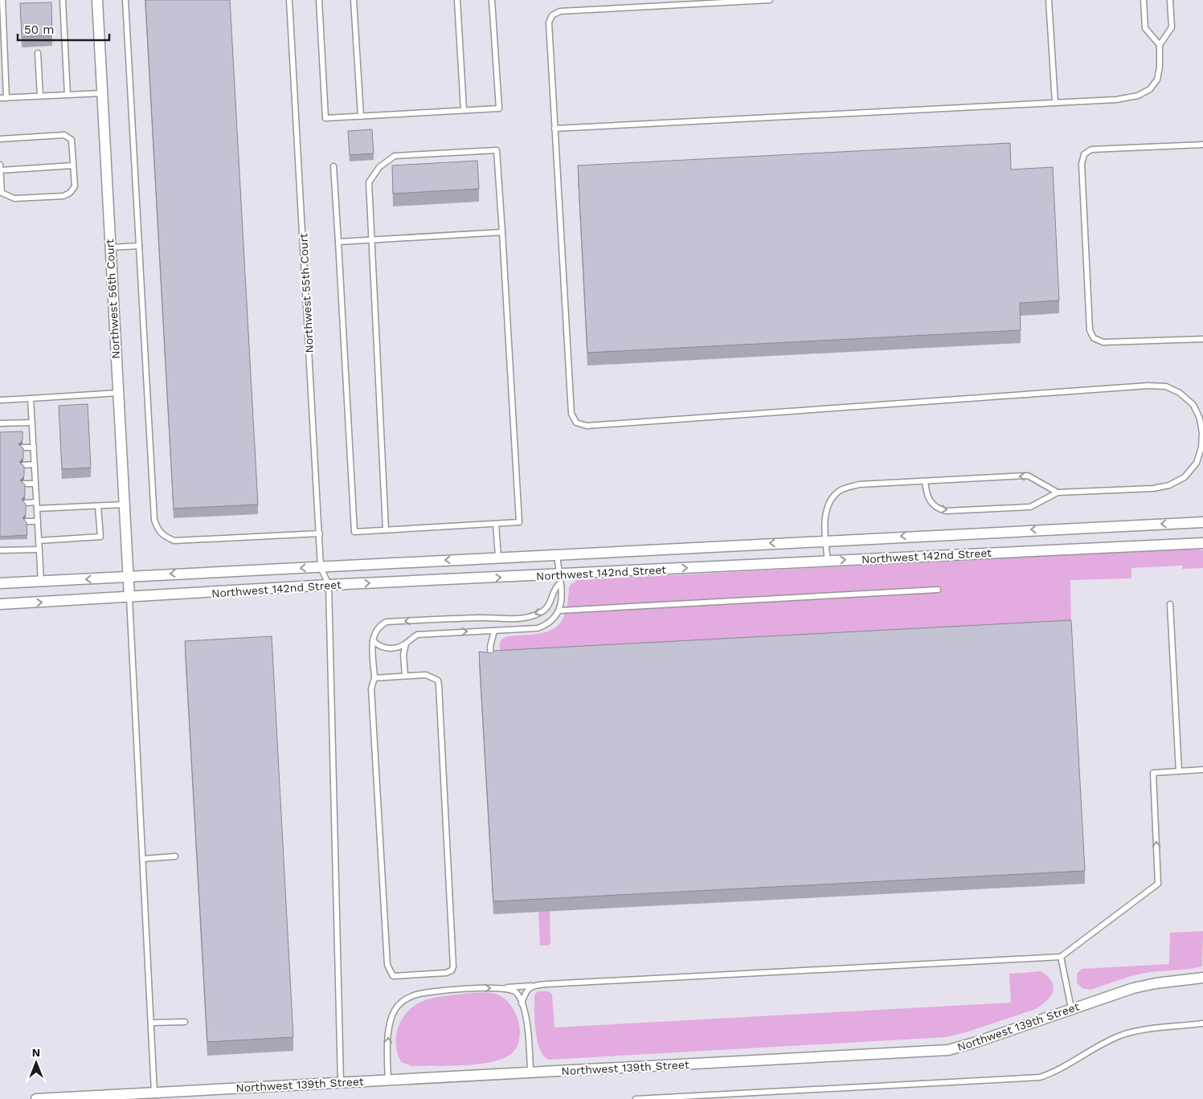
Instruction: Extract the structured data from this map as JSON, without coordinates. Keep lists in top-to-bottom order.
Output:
{
  "streets": {
    "street": ["Northwest 56th Court", "Northwest 142nd Street", "Northwest 139th Street"],
    "lane": ["Northwest 55th Court"]
  },
  "crossings": [
    ["Northwest 55th Court", "Northwest 142nd Street"],
    ["Northwest 56th Court", "Northwest 142nd Street"]
  ],
  "scale_bar": "50 m",
  "north": "top"
}
